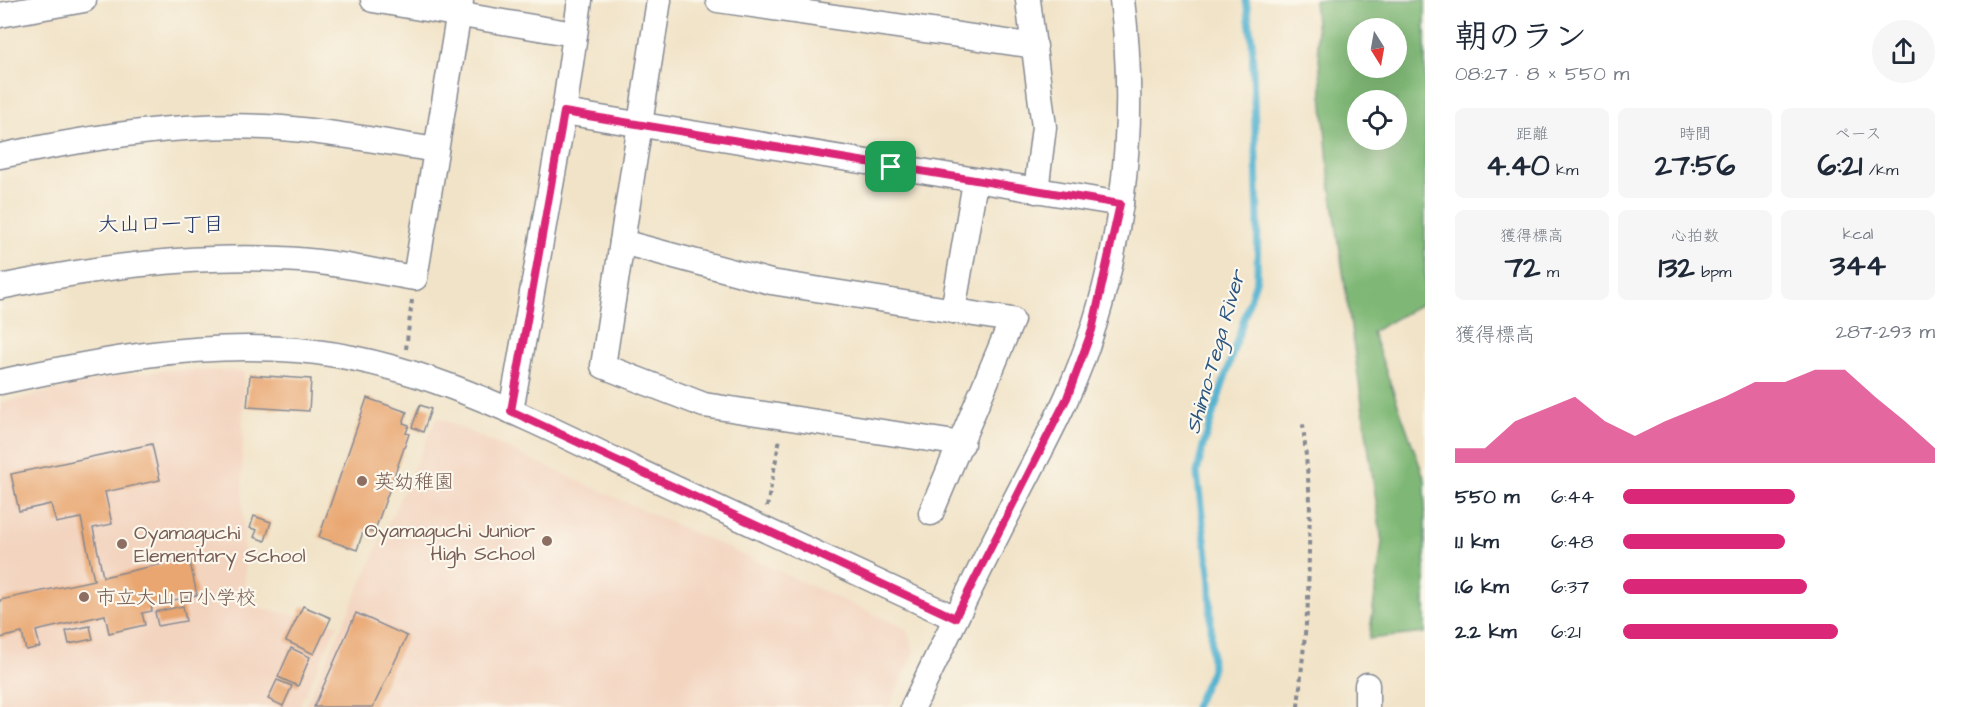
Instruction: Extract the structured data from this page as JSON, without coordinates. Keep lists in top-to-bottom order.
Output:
{
  "districts": ["大山口一丁目"],
  "water": ["Shimo-Tega River"],
  "places": [
    "英幼稚園",
    "Oyamaguchi Junior High School",
    "Oyamaguchi Elementary School",
    "市立大山口小学校"
  ],
  "north": "bottom",
  "page": {
    "heading": ["朝のラン", "08:27 · 8 × 550 m"],
    "stats": [
      ["距離", "4.40 km"],
      ["時間", "27:56"],
      ["ペース", "6:21 /km"],
      ["獲得標高", "72 m"],
      ["心拍数", "132 bpm"],
      ["kcal", "344"]
    ],
    "chart": ["獲得標高", "287–293 m"],
    "list": [
      {
        "name": "550 m",
        "note": "6:44"
      },
      {
        "name": "1.1 km",
        "note": "6:48"
      },
      {
        "name": "1.6 km",
        "note": "6:37"
      },
      {
        "name": "2.2 km",
        "note": "6:21"
      }
    ]
  }
}
